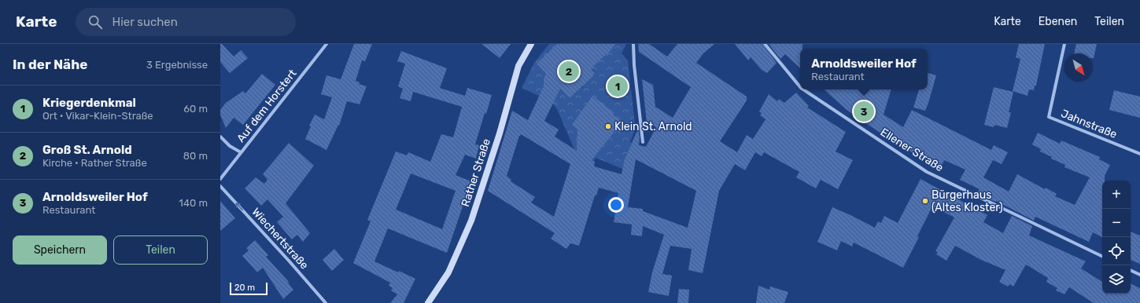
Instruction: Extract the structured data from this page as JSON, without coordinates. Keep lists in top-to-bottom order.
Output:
{
  "streets": {
    "main road": ["Rather Straße"],
    "street": [
      "Auf dem Horstert",
      "Jahnstraße",
      "Ellener Straße",
      "Wiechertstraße"
    ]
  },
  "one_way": ["Wiechertstraße"],
  "places": ["Klein St. Arnold", "Bürgerhaus (Altes Kloster)"],
  "scale_bar": "20 m",
  "north": "bottom right",
  "page": {
    "header": "Karte",
    "search": "Hier suchen",
    "nav": ["Karte", "Ebenen", "Teilen"],
    "heading": ["In der Nähe", "3 Ergebnisse"],
    "popup": ["Arnoldsweiler Hof", "Restaurant"],
    "pins": ["2", "1", "3"],
    "list": [
      {
        "mark": "1",
        "name": "Kriegerdenkmal",
        "note": "Ort · Vikar-Klein-Straße",
        "value": "60 m"
      },
      {
        "mark": "2",
        "name": "Groß St. Arnold",
        "note": "Kirche · Rather Straße",
        "value": "80 m"
      },
      {
        "mark": "3",
        "name": "Arnoldsweiler Hof",
        "note": "Restaurant",
        "value": "140 m"
      }
    ],
    "map_buttons": ["+", "−"],
    "buttons": ["Speichern", "Teilen"],
    "scale": "20 m"
  }
}
